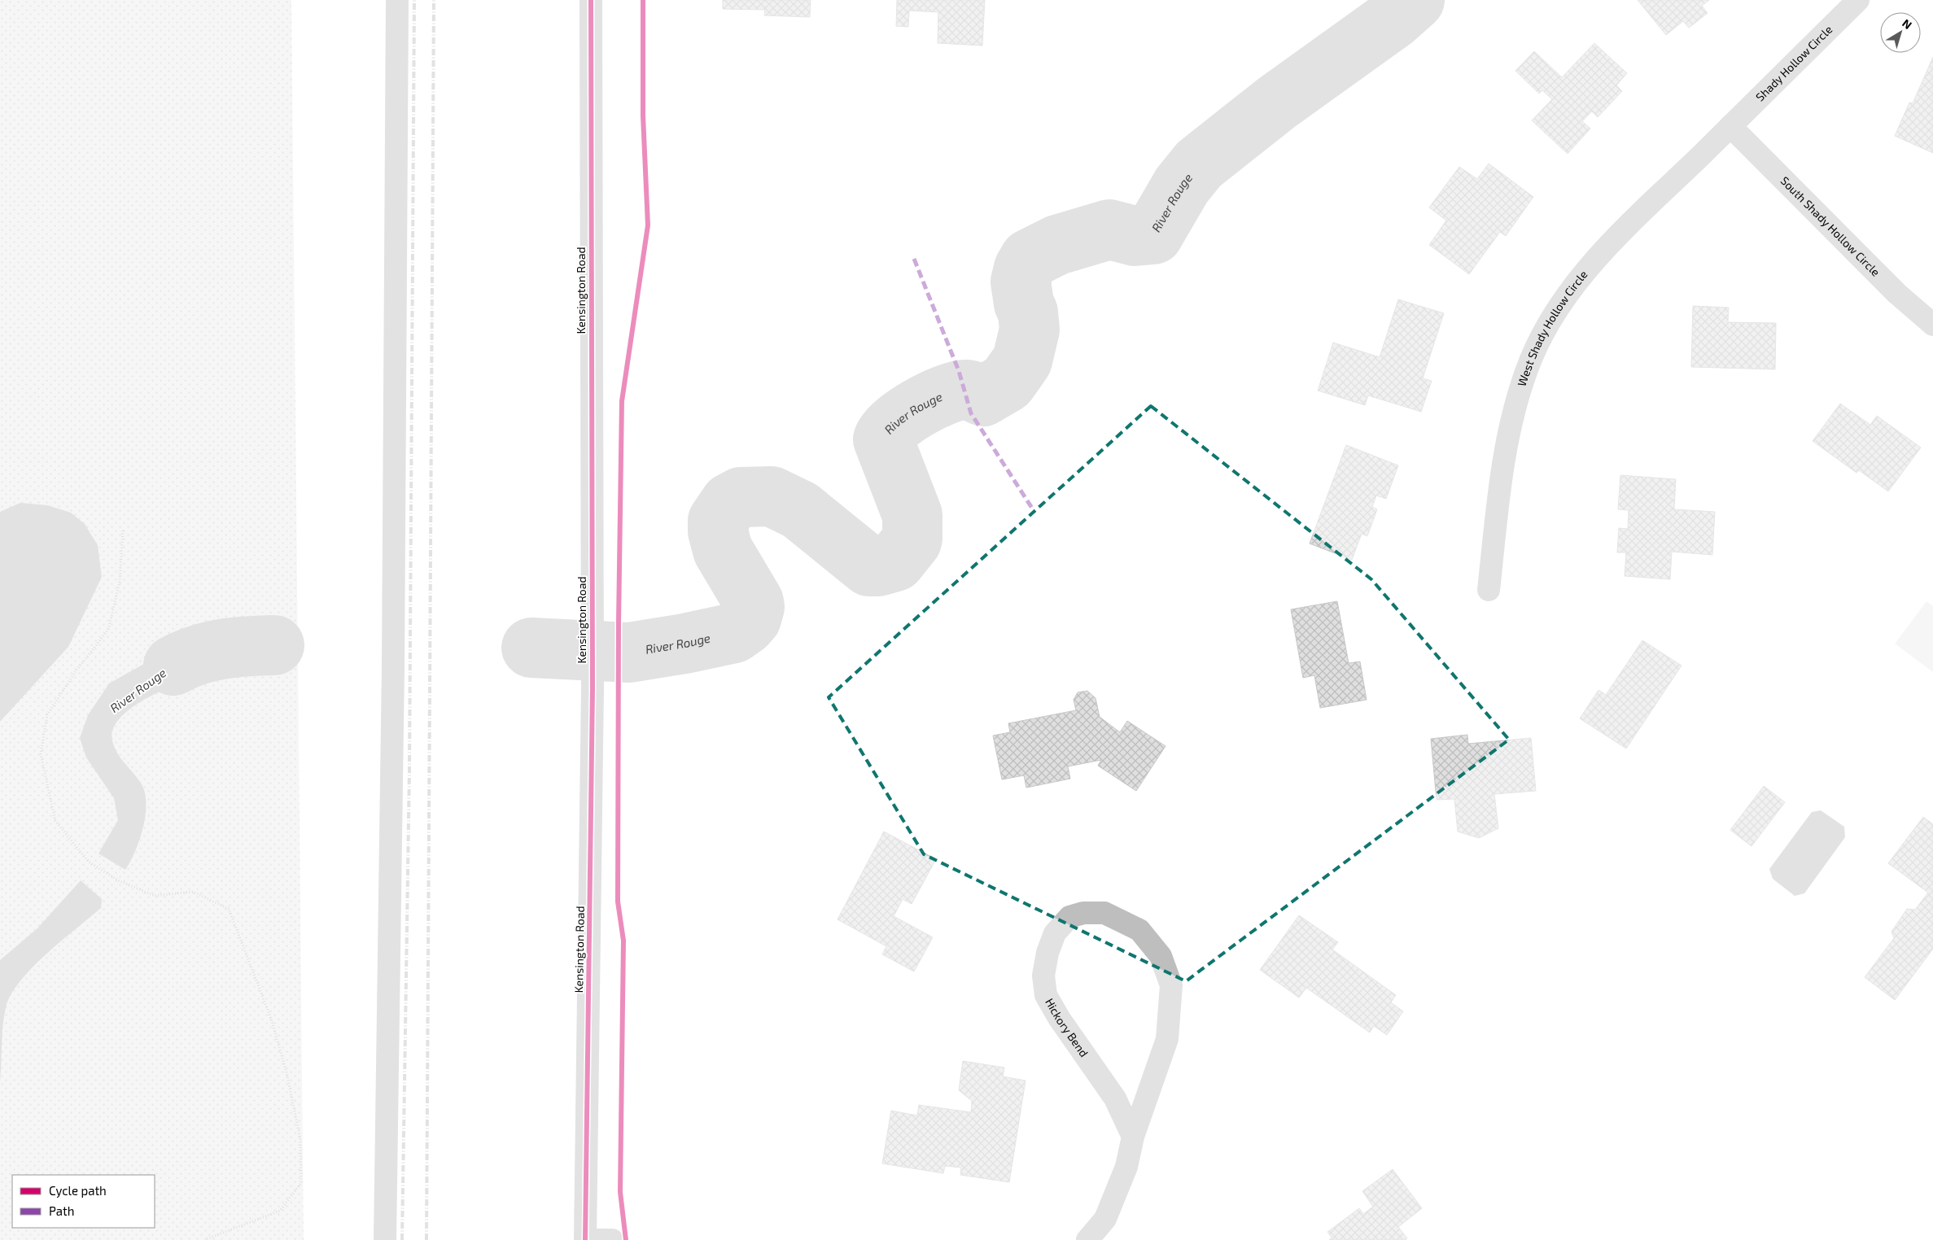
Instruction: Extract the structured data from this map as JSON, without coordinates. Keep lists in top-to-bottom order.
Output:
{
  "streets": {
    "street": [
      "Shady Hollow Circle",
      "South Shady Hollow Circle",
      "Kensington Road",
      "West Shady Hollow Circle",
      "Hickory Bend"
    ]
  },
  "crossings": [
    ["Shady Hollow Circle", "South Shady Hollow Circle"],
    ["Shady Hollow Circle", "West Shady Hollow Circle"],
    ["South Shady Hollow Circle", "West Shady Hollow Circle"]
  ],
  "water": ["River Rouge"],
  "legend": ["Cycle path", "Path"],
  "north": "top right"
}
